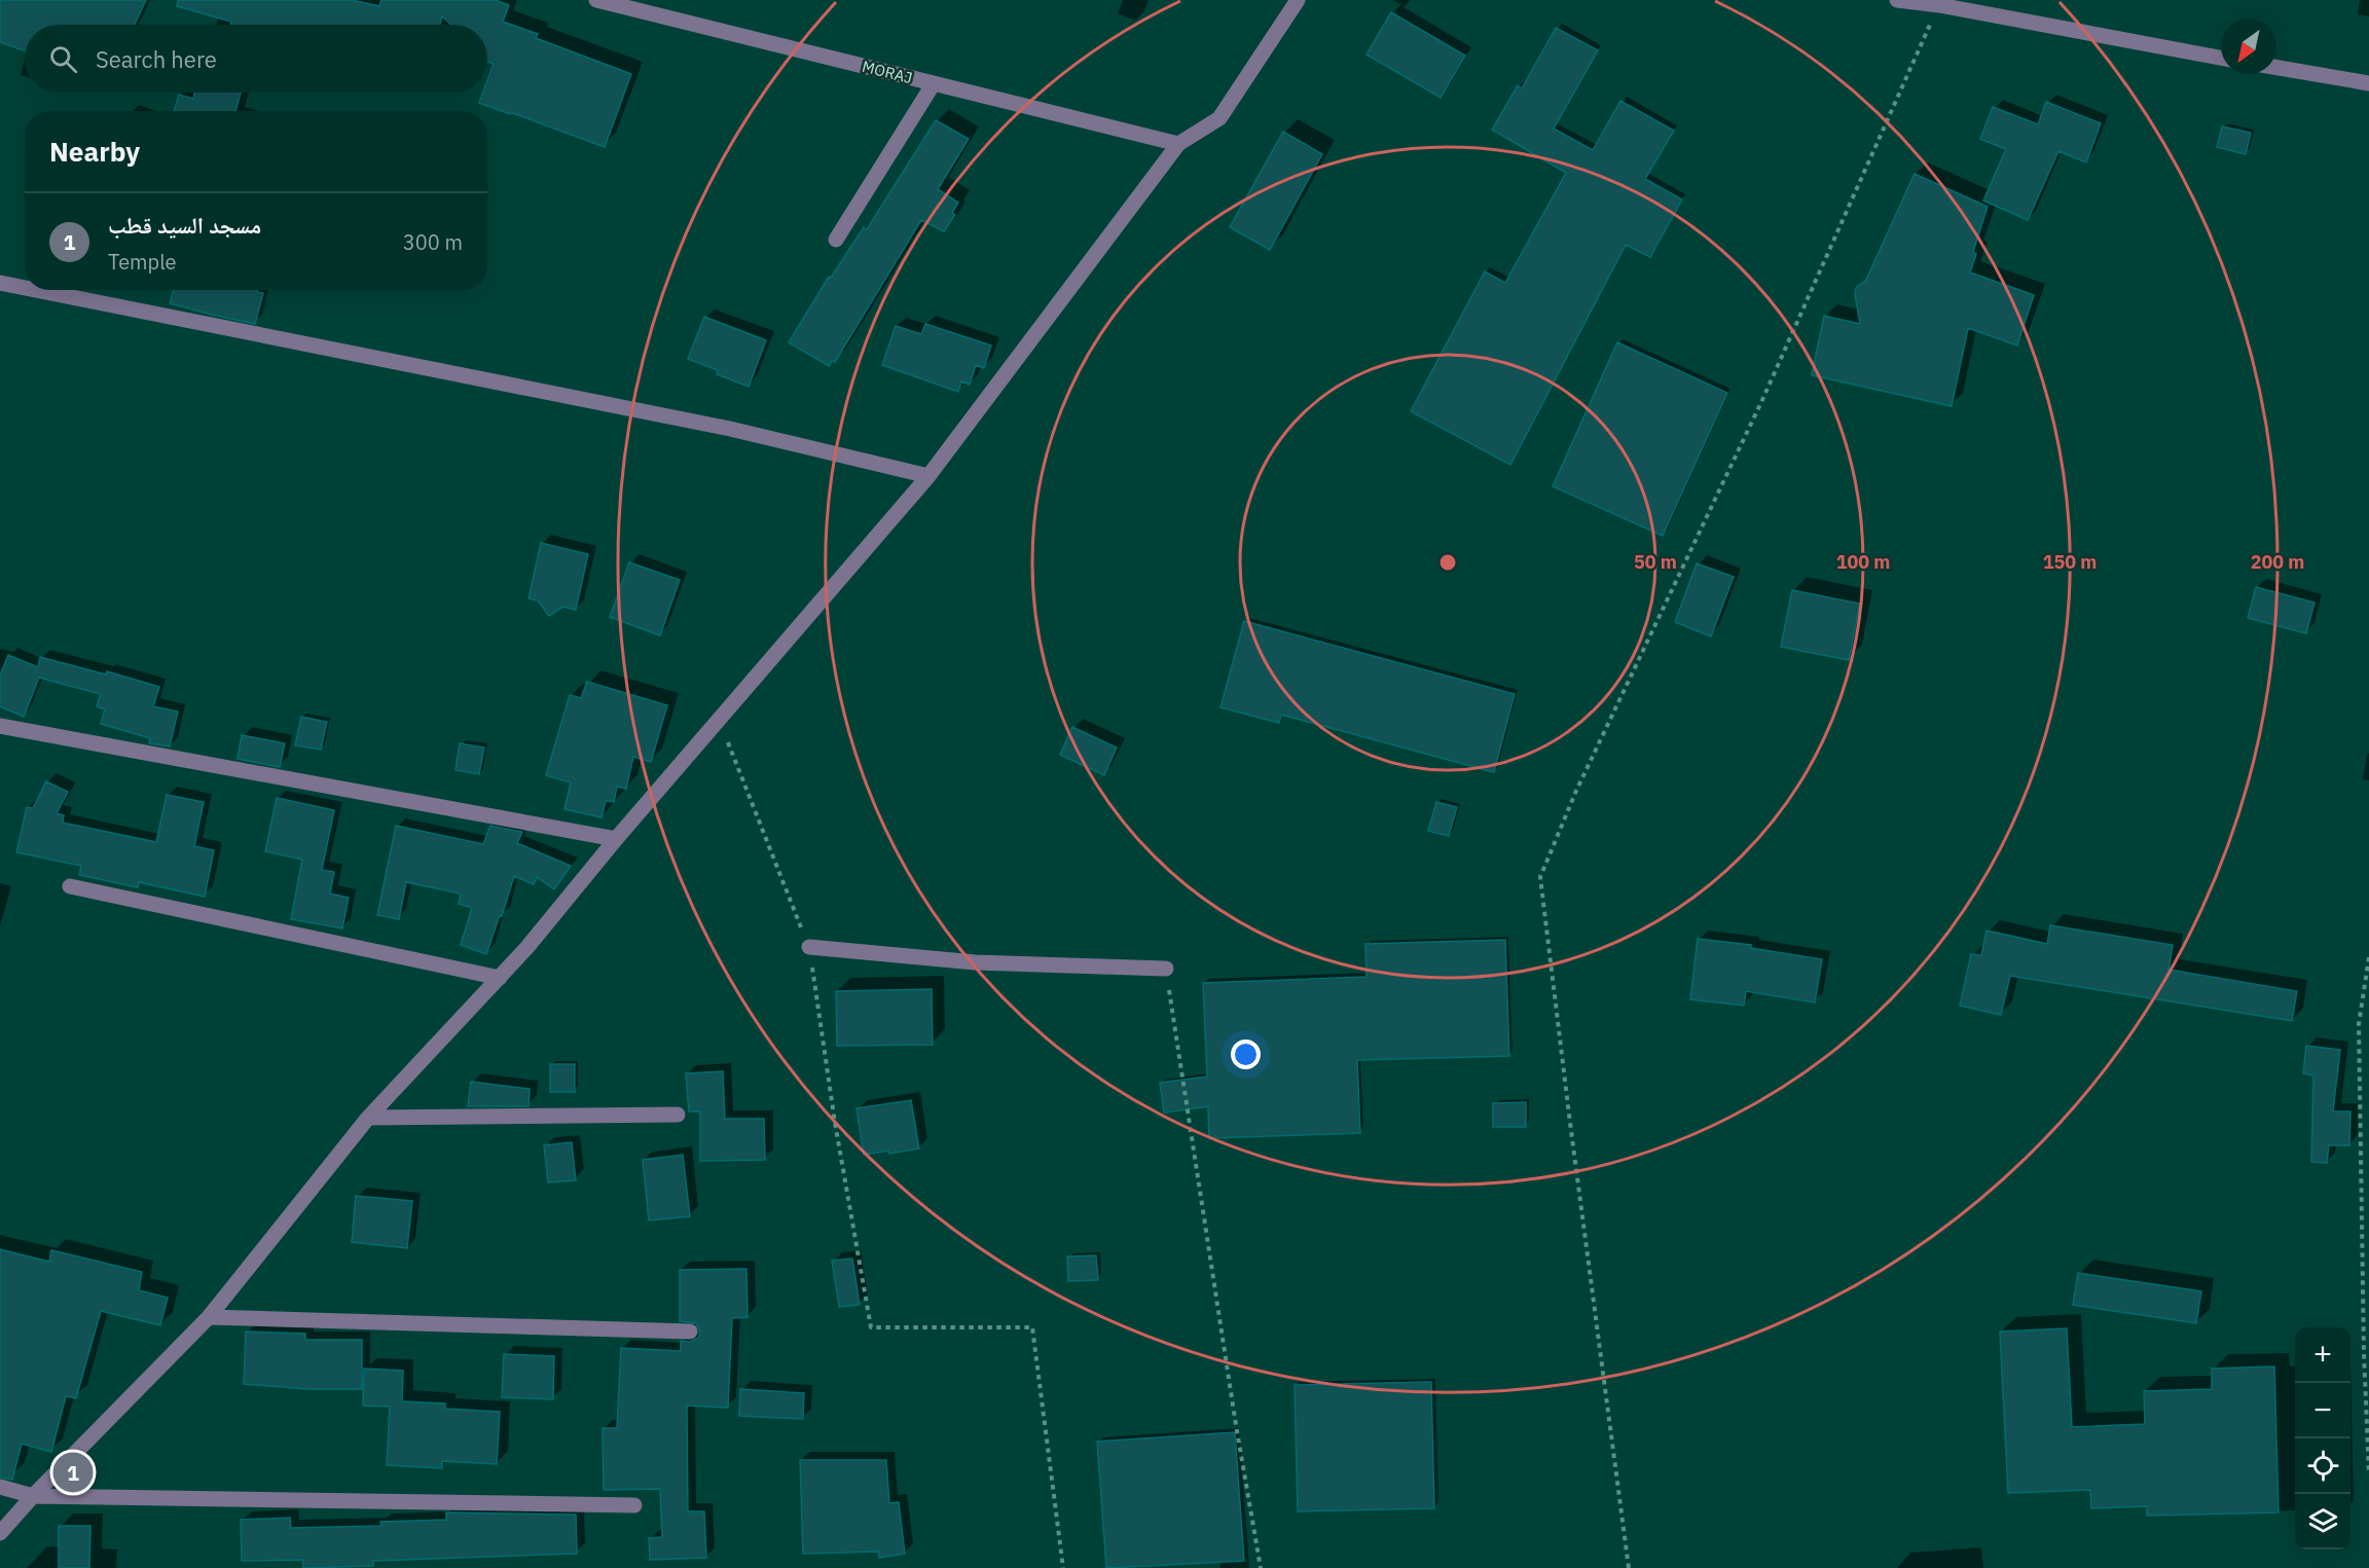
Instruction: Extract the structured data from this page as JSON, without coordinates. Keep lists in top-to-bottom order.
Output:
{
  "streets": {
    "street": ["MORAJ"]
  },
  "north": "bottom left",
  "page": {
    "search": "Search here",
    "heading": "Nearby",
    "list": [
      {
        "mark": "1",
        "name": "مسجد السيد قطب",
        "note": "Temple",
        "value": "300 m"
      }
    ],
    "map_buttons": ["+", "−"],
    "pins": "1"
  },
  "rings": [
    "50 m",
    "100 m",
    "150 m",
    "200 m"
  ]
}
